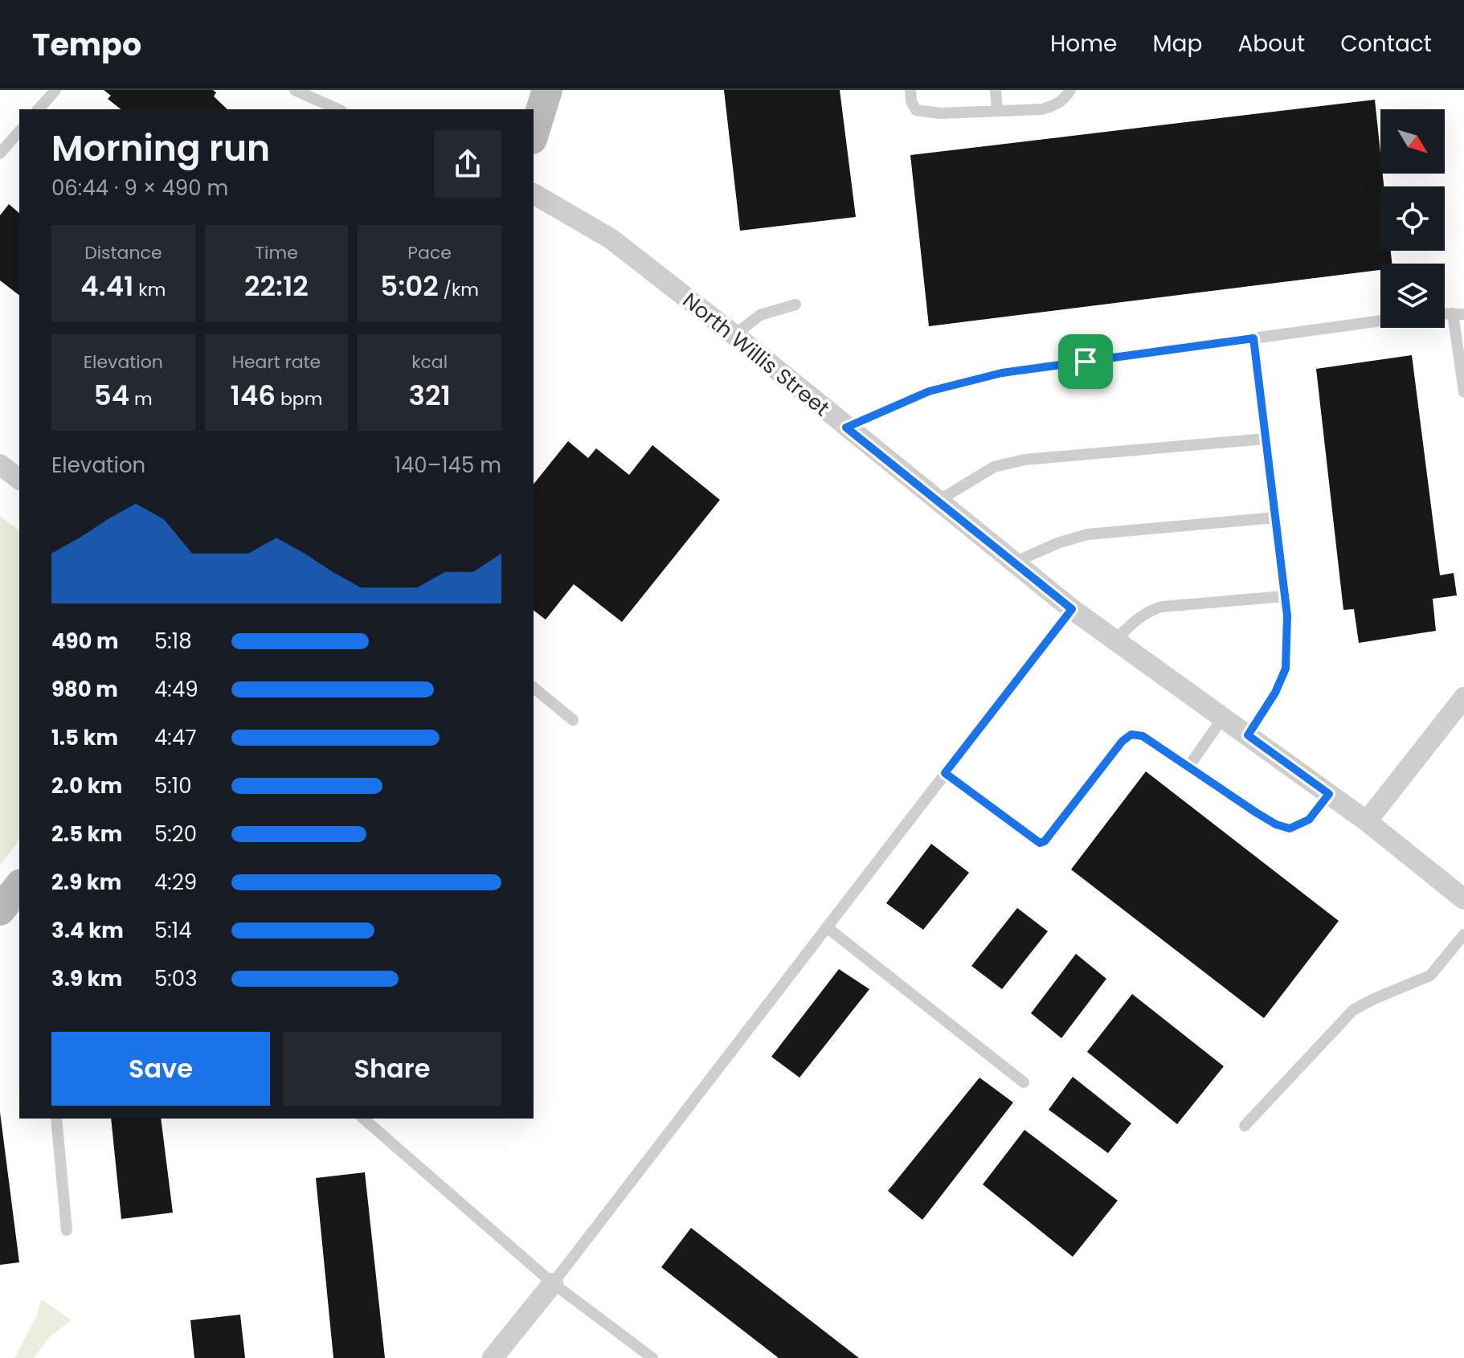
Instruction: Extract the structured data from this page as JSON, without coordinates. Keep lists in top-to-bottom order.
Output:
{
  "streets": {
    "street": ["North Willis Street"]
  },
  "north": "bottom right",
  "page": {
    "header": "Tempo",
    "nav": [
      "Home",
      "Map",
      "About",
      "Contact"
    ],
    "heading": ["Morning run", "06:44 · 9 × 490 m"],
    "stats": [
      ["Distance", "4.41 km"],
      ["Time", "22:12"],
      ["Pace", "5:02 /km"],
      ["Elevation", "54 m"],
      ["Heart rate", "146 bpm"],
      ["kcal", "321"]
    ],
    "chart": ["Elevation", "140–145 m"],
    "list": [
      {
        "name": "490 m",
        "note": "5:18"
      },
      {
        "name": "980 m",
        "note": "4:49"
      },
      {
        "name": "1.5 km",
        "note": "4:47"
      },
      {
        "name": "2.0 km",
        "note": "5:10"
      },
      {
        "name": "2.5 km",
        "note": "5:20"
      },
      {
        "name": "2.9 km",
        "note": "4:29"
      },
      {
        "name": "3.4 km",
        "note": "5:14"
      },
      {
        "name": "3.9 km",
        "note": "5:03"
      }
    ],
    "buttons": ["Save", "Share"]
  }
}
